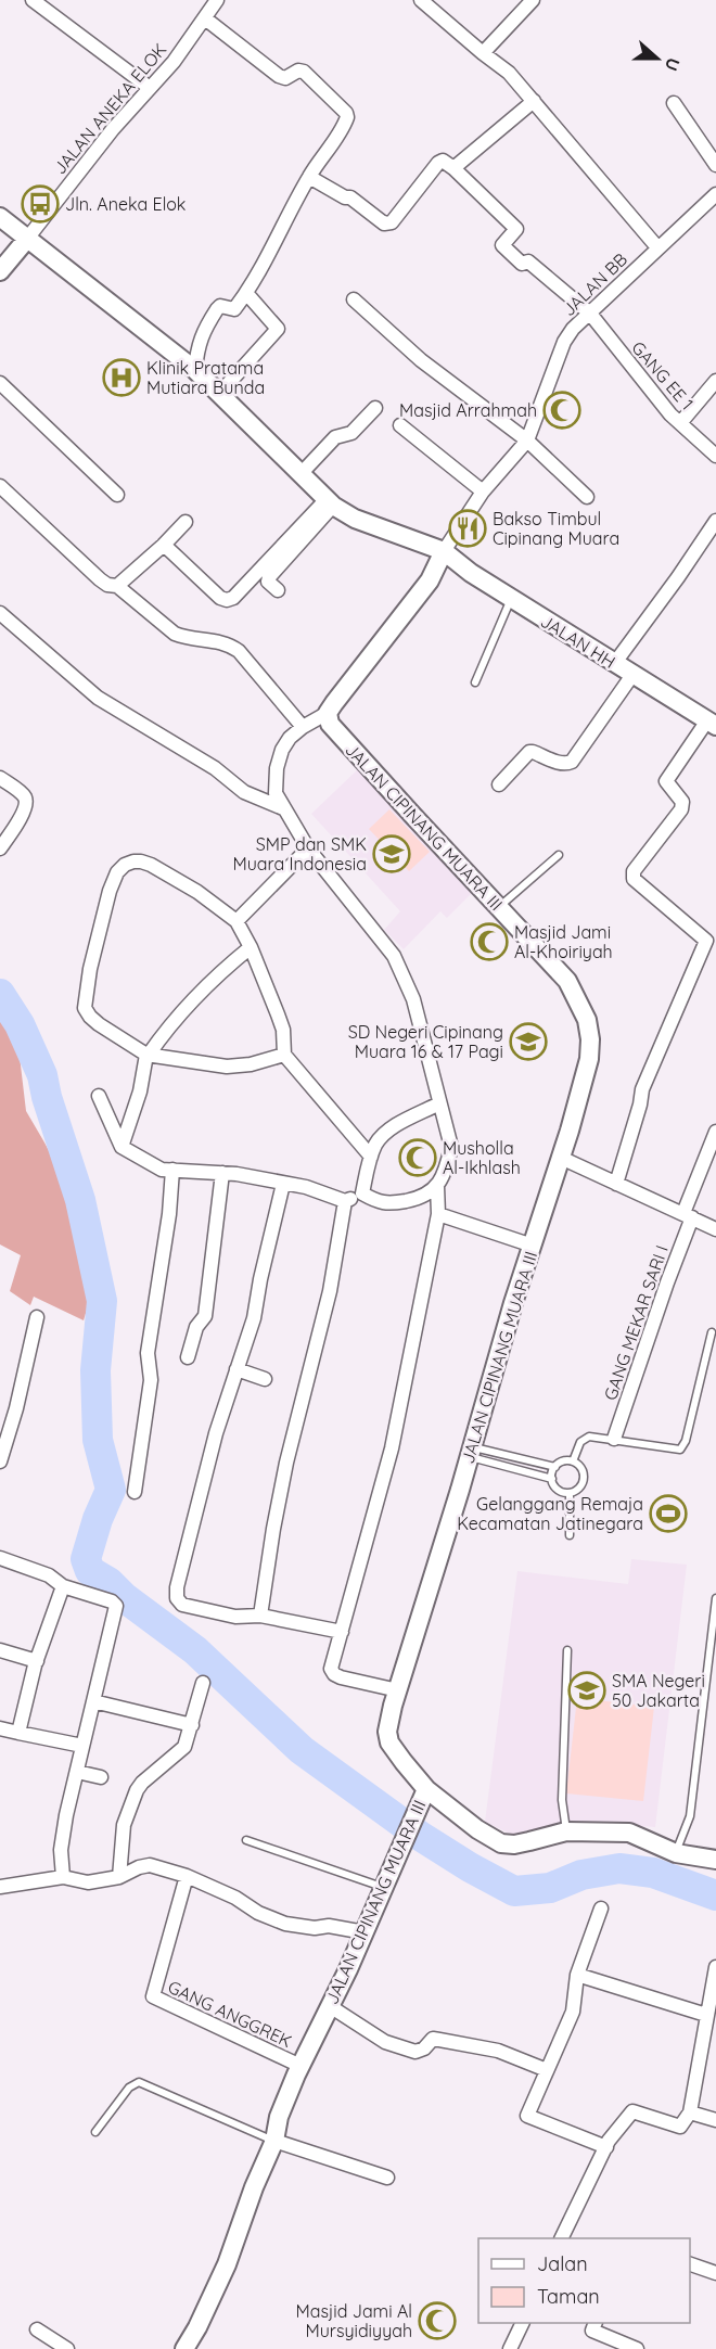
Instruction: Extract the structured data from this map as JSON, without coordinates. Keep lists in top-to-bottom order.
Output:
{
  "streets": {
    "street": [
      "JALAN ANEKA ELOK",
      "JALAN BB",
      "GANG EE 1",
      "JALAN HH",
      "JALAN CIPINANG MUARA III",
      "GANG MEKAR SARI I",
      "GANG ANGGREK"
    ]
  },
  "crossings": [
    ["JALAN ANEKA ELOK", "JALAN HH"],
    ["JALAN BB", "GANG EE 1"],
    ["JALAN BB", "JALAN HH"],
    ["JALAN CIPINANG MUARA III", "GANG ANGGREK"]
  ],
  "places": {
    "bus stop": ["Jln. Aneka Elok"],
    "hospital": ["Klinik Pratama Mutiara Bunda"],
    "mosque": [
      "Masjid Arrahmah",
      "Masjid Jami Al-Khoiriyah",
      "Musholla Al-Ikhlash",
      "Masjid Jami Al Mursyidiyyah"
    ],
    "restaurant": ["Bakso Timbul Cipinang Muara"],
    "school or university": ["SMP dan SMK Muara Indonesia", "SD Negeri Cipinang Muara 16 & 17 Pagi", "SMA Negeri 50 Jakarta"],
    "sports": ["Gelanggang Remaja Kecamatan Jatinegara"]
  },
  "legend": ["Jalan", "Taman"],
  "north": "right"
}
